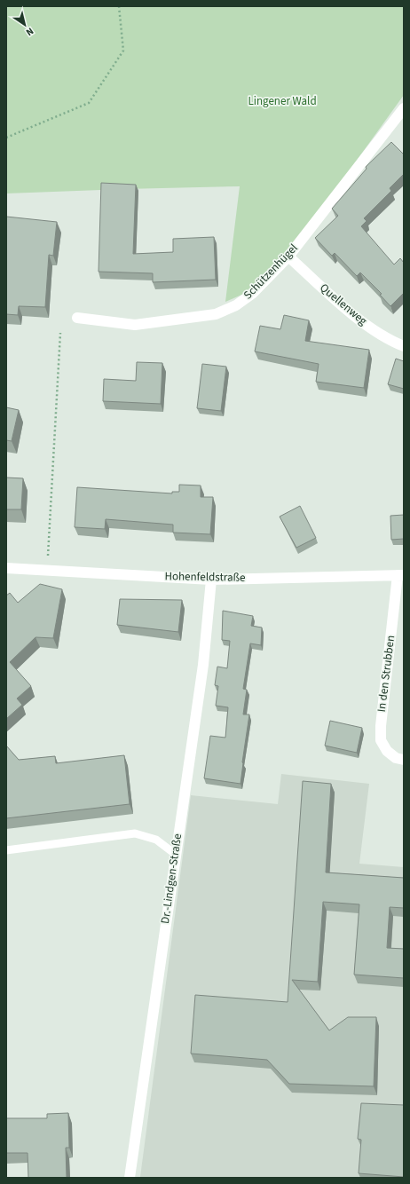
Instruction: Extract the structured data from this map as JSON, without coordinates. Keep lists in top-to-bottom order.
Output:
{
  "streets": {
    "street": [
      "Schützenhügel",
      "Quellenweg",
      "Hohenfeldstraße",
      "In den Strubben",
      "Dr.-Lindgen-Straße"
    ]
  },
  "crossings": [
    ["Schützenhügel", "Quellenweg"],
    ["Hohenfeldstraße", "In den Strubben"],
    ["Hohenfeldstraße", "Dr.-Lindgen-Straße"]
  ],
  "parks": ["Lingener Wald"],
  "north": "bottom right"
}
